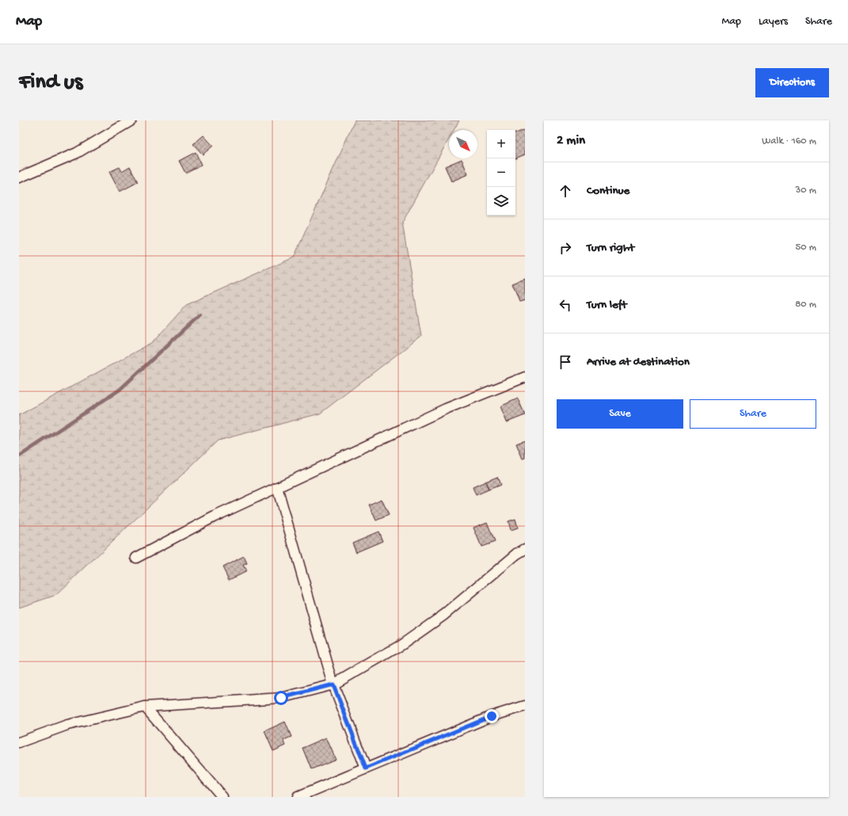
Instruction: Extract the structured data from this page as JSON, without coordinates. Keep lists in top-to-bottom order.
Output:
{
  "north": "bottom right",
  "page": {
    "header": "Map",
    "nav": ["Map", "Layers", "Share"],
    "buttons": [
      "Directions",
      ["Save", "Share"]
    ],
    "title": "Find us",
    "heading": ["2 min", "Walk · 160 m"],
    "map_buttons": ["+", "−"],
    "list": [
      ["Continue", "30 m"],
      ["Turn right", "50 m"],
      ["Turn left", "80 m"],
      "Arrive at destination"
    ]
  }
}
